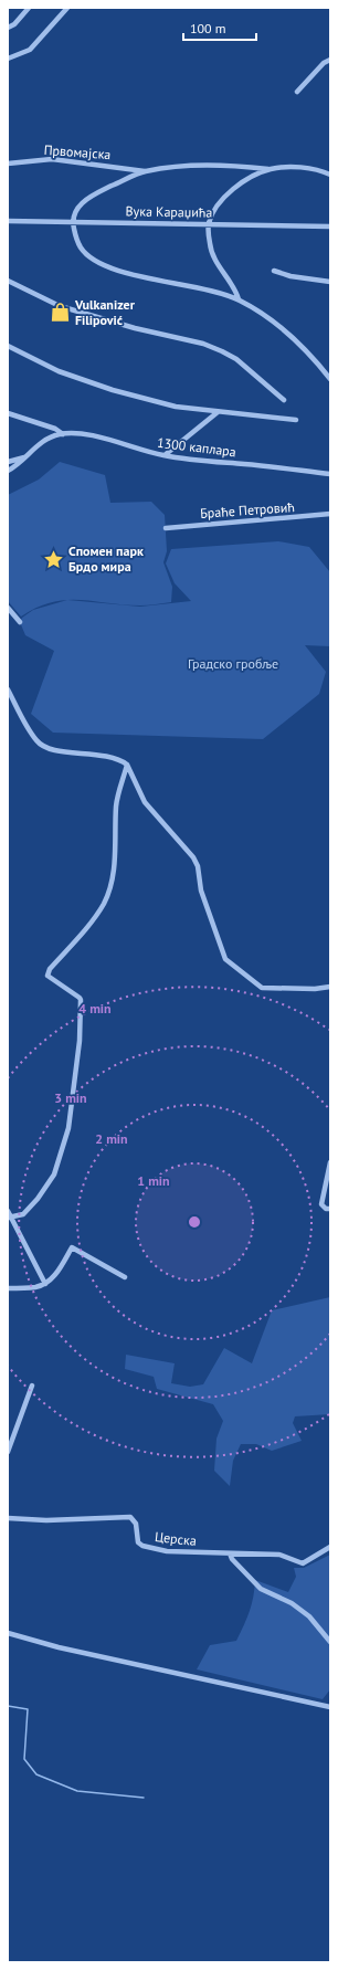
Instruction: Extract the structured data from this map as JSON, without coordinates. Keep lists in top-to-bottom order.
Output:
{
  "streets": {
    "street": [
      "Првомајска",
      "Вука Караџића",
      "1300 каплара",
      "Браће Петровић",
      "Церска"
    ]
  },
  "parks": ["Градско гробље"],
  "places": {
    "shop": ["Vulkanizer Filipović"],
    "place": ["Спомен парк Брдо мира"]
  },
  "scale_bar": "100 m",
  "rings": [
    "4 min",
    "3 min",
    "2 min",
    "1 min"
  ]
}
